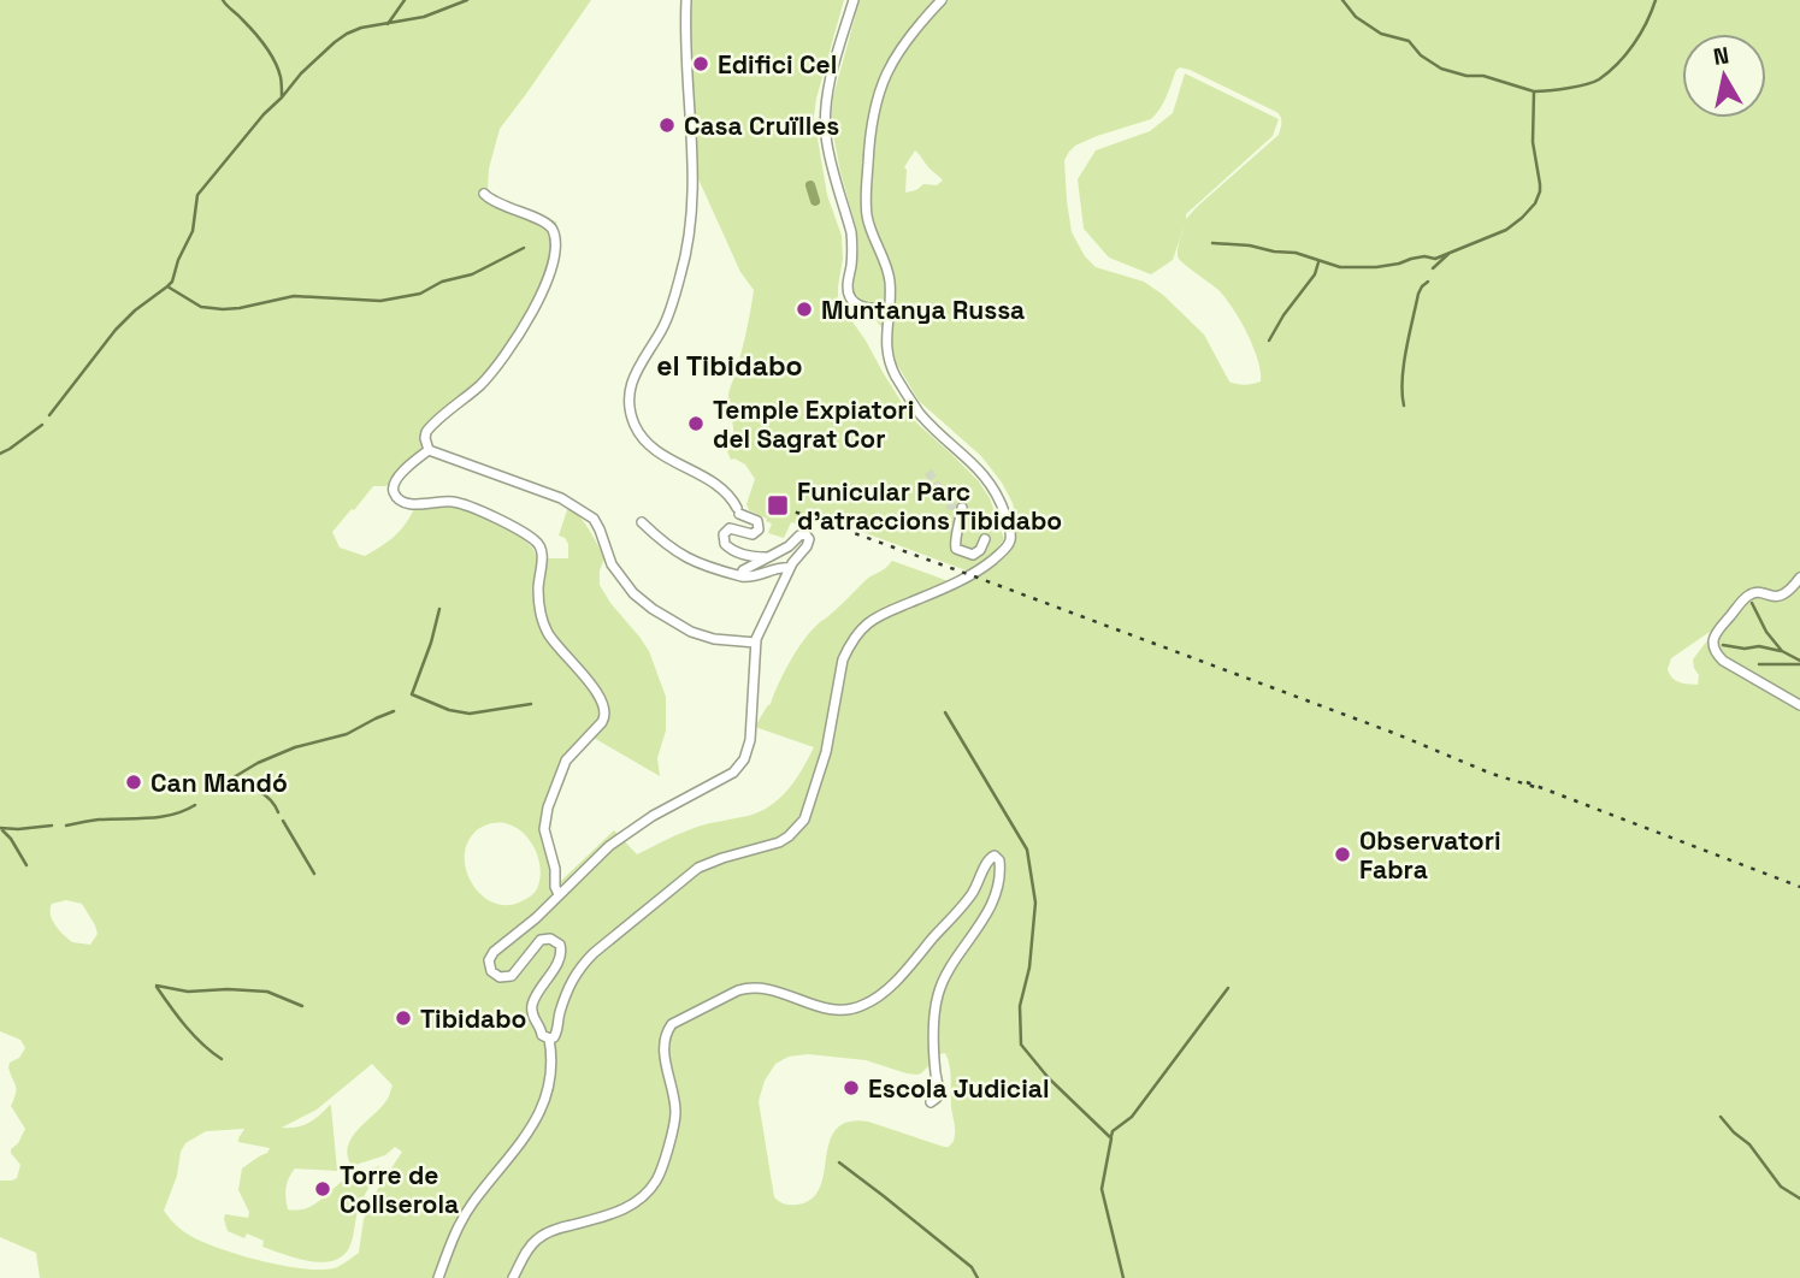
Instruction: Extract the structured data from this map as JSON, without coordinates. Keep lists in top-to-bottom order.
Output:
{
  "districts": ["el Tibidabo"],
  "places": {
    "other": [
      "Edifici Cel",
      "Casa Cruïlles",
      "Muntanya Russa",
      "Temple Expiatori del Sagrat Cor",
      "Can Mandó",
      "Observatori Fabra",
      "Tibidabo",
      "Escola Judicial",
      "Torre de Collserola"
    ],
    "transit": ["Funicular Parc d'atraccions Tibidabo"]
  },
  "north": "top"
}
